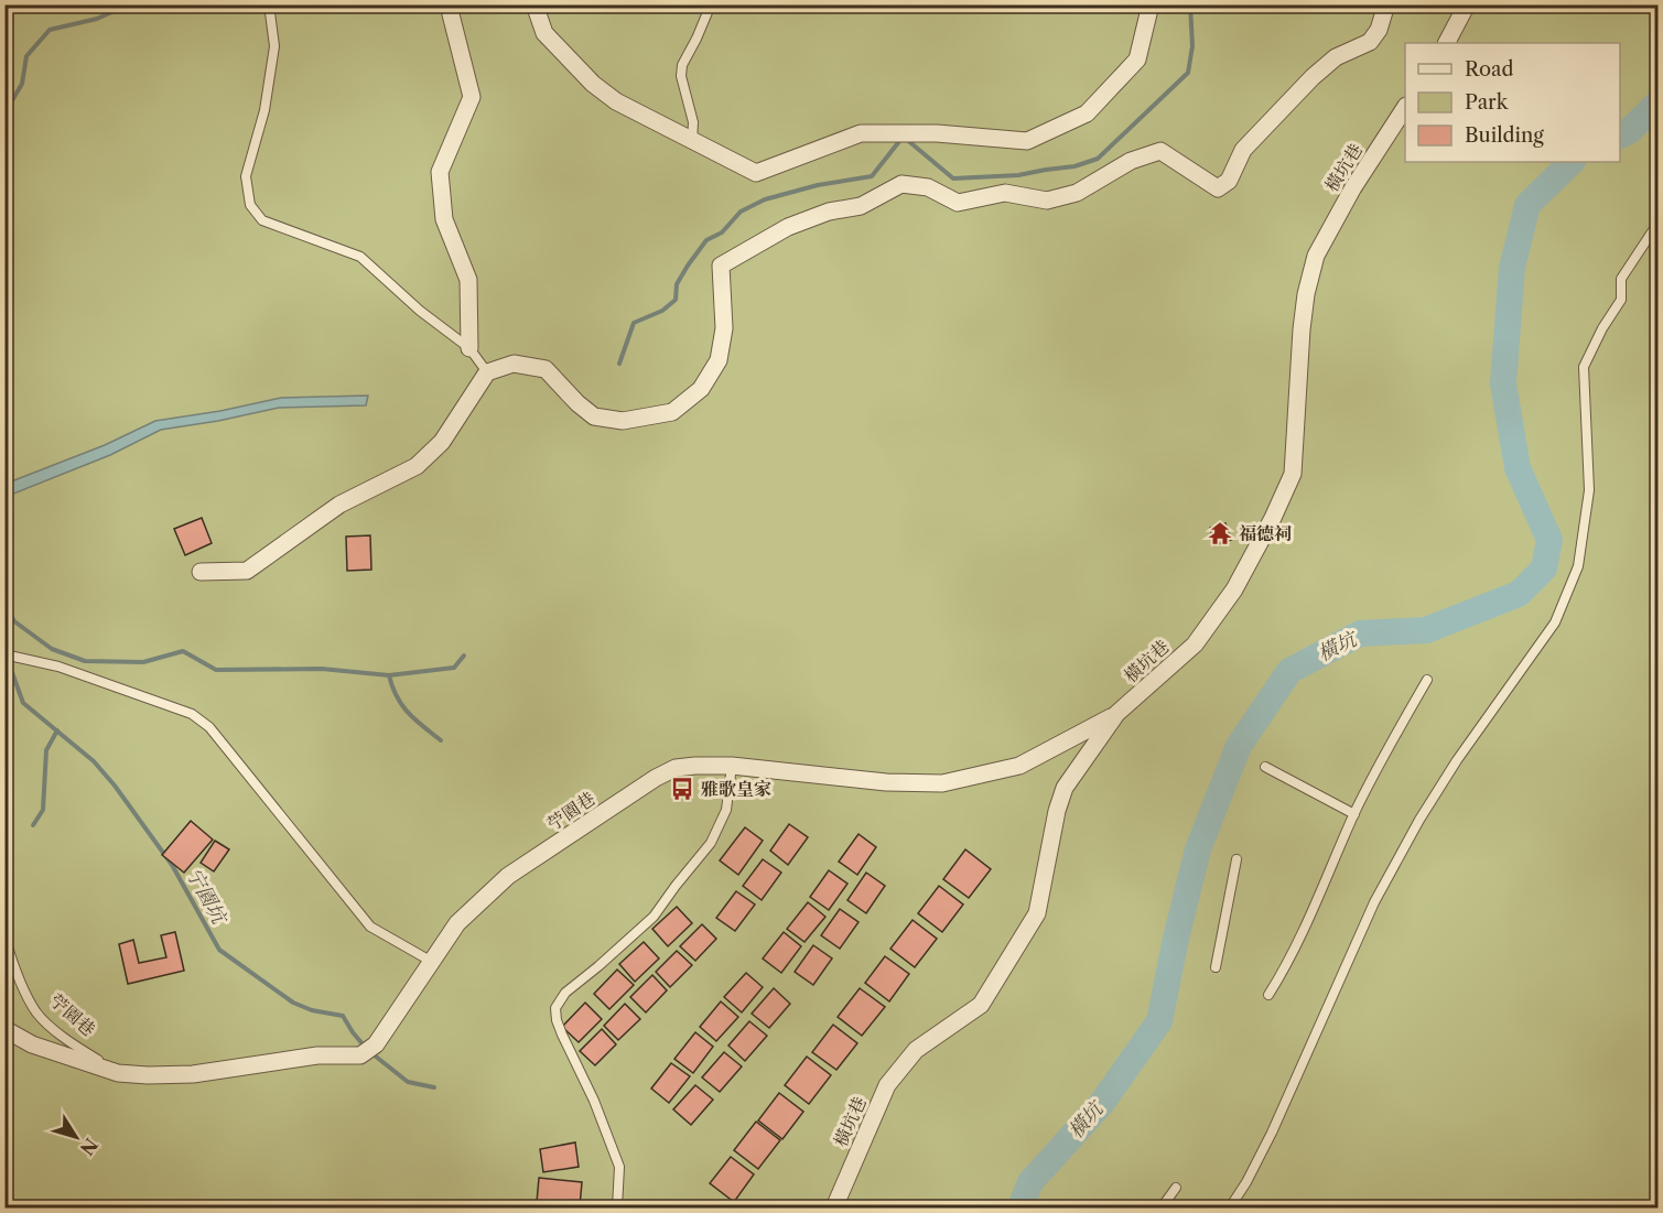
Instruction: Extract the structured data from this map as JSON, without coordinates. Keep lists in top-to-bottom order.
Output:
{
  "streets": {
    "street": ["橫坑巷", "苧園巷"]
  },
  "crossings": [
    ["橫坑巷", "苧園巷"]
  ],
  "water": ["橫坑", "宁園坑"],
  "places": {
    "temple": ["福德祠"],
    "bus stop": ["雅歌皇家"]
  },
  "legend": ["Road", "Park", "Building"],
  "north": "bottom right"
}
